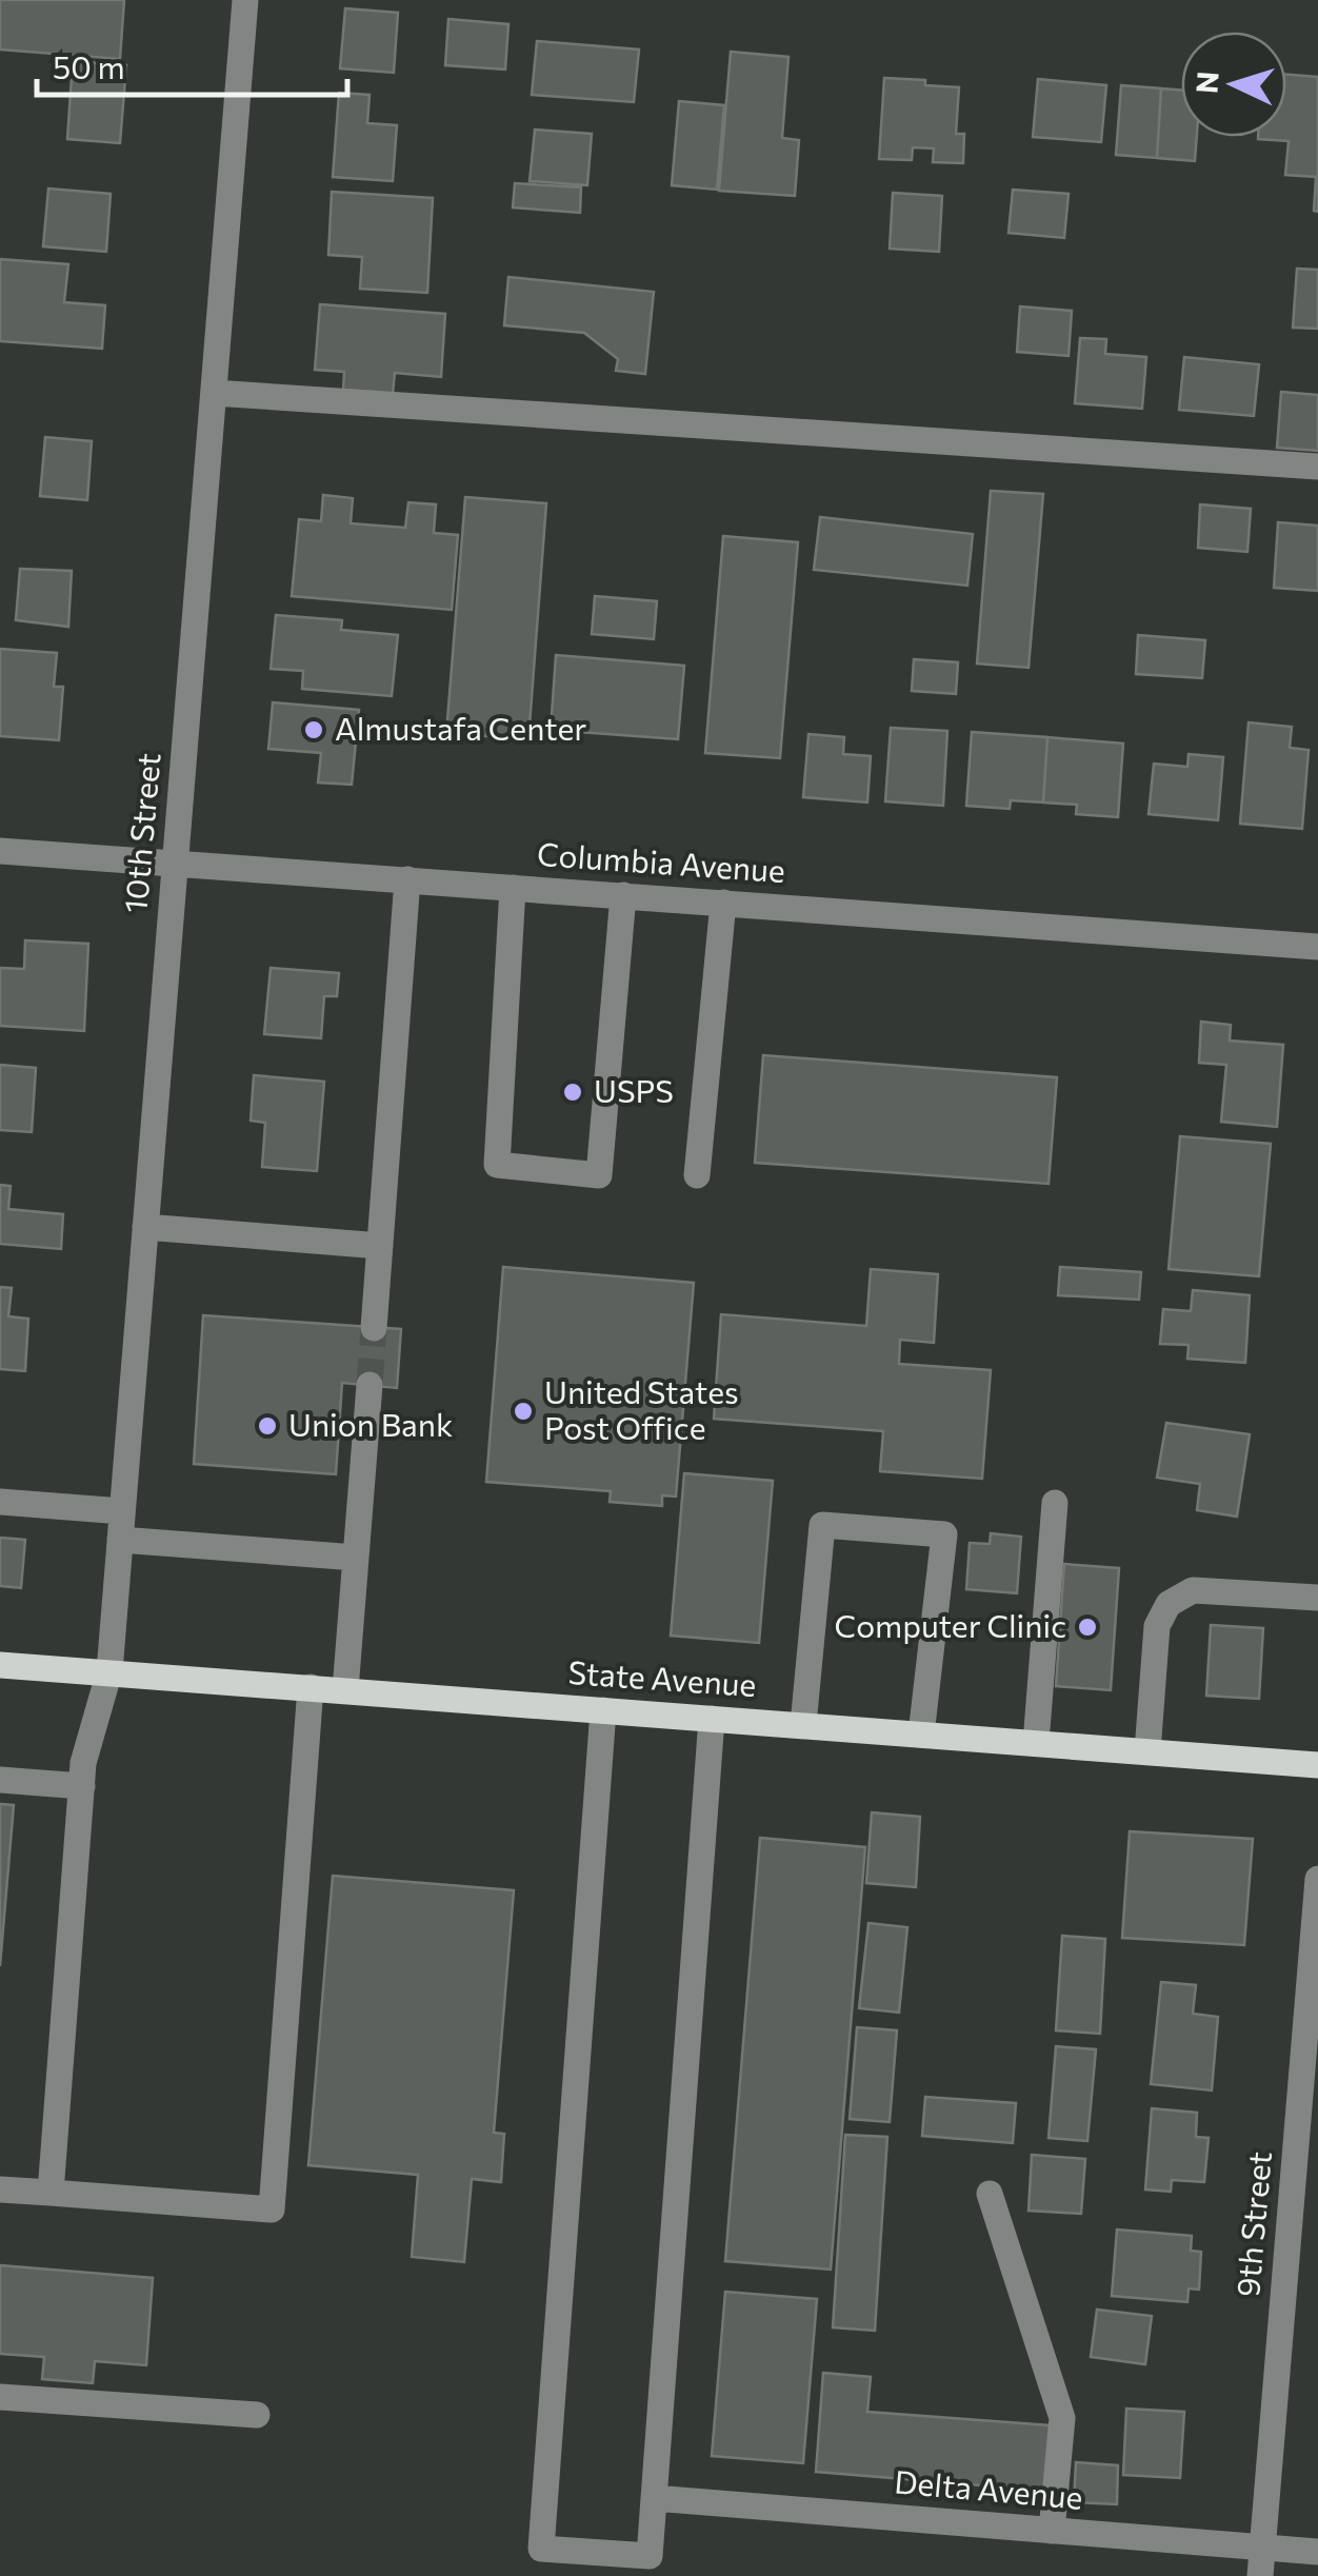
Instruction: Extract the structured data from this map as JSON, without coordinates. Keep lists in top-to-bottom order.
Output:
{
  "streets": {
    "main road": ["State Avenue"],
    "street": [
      "10th Street",
      "Columbia Avenue",
      "9th Street",
      "Delta Avenue"
    ]
  },
  "crossings": [
    ["10th Street", "Columbia Avenue"],
    ["10th Street", "State Avenue"],
    ["9th Street", "Delta Avenue"]
  ],
  "places": [
    "Almustafa Center",
    "USPS",
    "United States Post Office",
    "Union Bank",
    "Computer Clinic"
  ],
  "scale_bar": "50 m",
  "north": "left"
}
